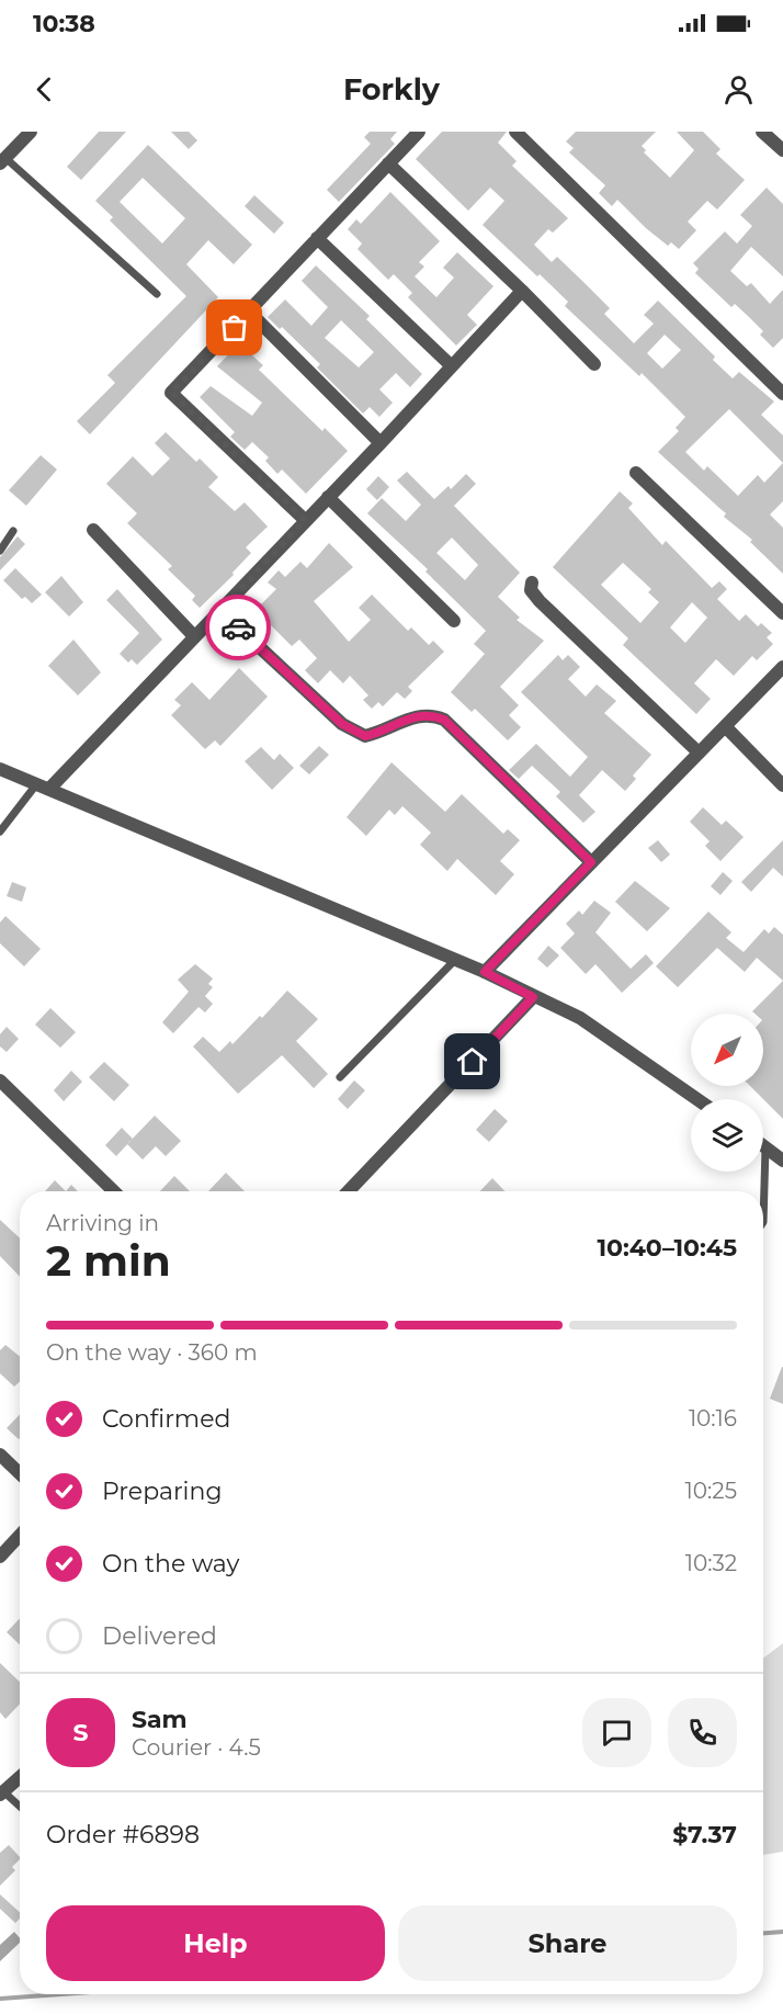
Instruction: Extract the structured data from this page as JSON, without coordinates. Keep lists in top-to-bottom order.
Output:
{
  "north": "bottom left",
  "page": {
    "status": "10:38",
    "header": "Forkly",
    "heading": ["2 min", "Arriving in", "10:40–10:45"],
    "panel": [
      "Sam",
      "Courier · 4.5",
      "Order #6898",
      "$7.37"
    ],
    "bar": "On the way · 360 m",
    "list": [
      ["Confirmed", "10:16"],
      ["Preparing", "10:25"],
      ["On the way", "10:32"],
      "Delivered"
    ],
    "round": "S",
    "buttons": ["Help", "Share"]
  }
}
